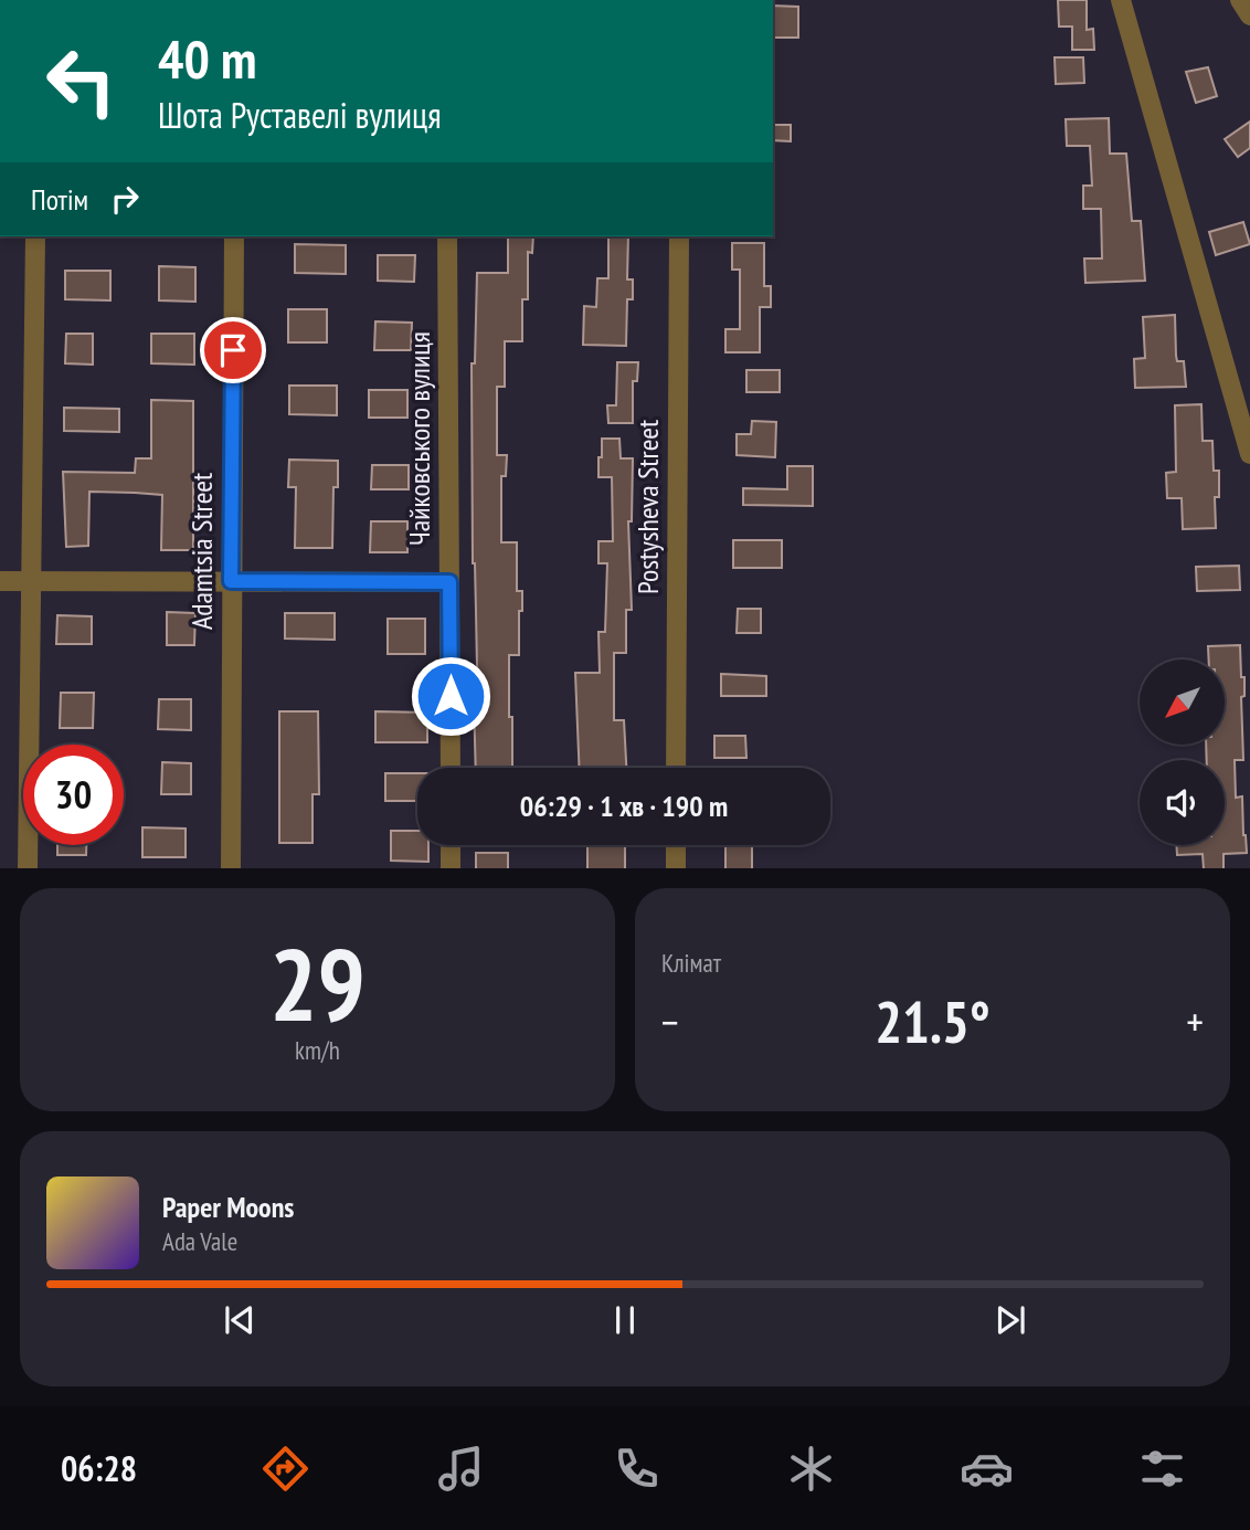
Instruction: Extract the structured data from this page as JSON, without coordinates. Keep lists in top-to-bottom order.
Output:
{
  "streets": {
    "street": ["Чайковського вулиця", "Postysheva Street", "Adamtsia Street"]
  },
  "north": "bottom left",
  "page": {
    "turn": ["40 m", "Шота Руставелі вулиця"],
    "then": "Потім",
    "limit": "30",
    "trip": "06:29 · 1 хв · 190 m",
    "tile": [
      ["29", "km/h"],
      "Клімат"
    ],
    "heat": ["−", "21.5°", "+"],
    "song": ["Paper Moons", "Ada Vale"],
    "tabs": "06:28"
  }
}
